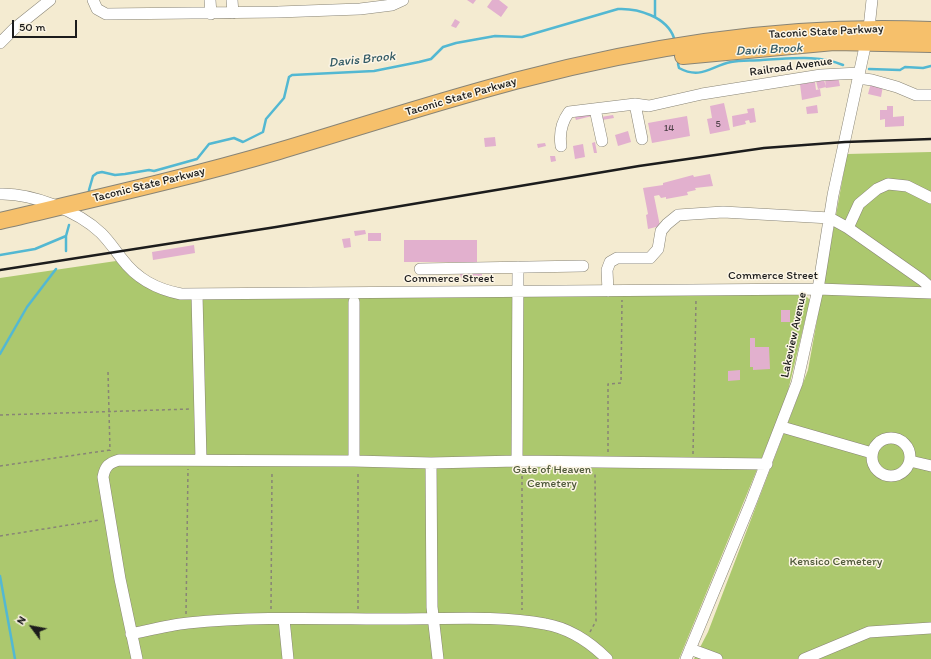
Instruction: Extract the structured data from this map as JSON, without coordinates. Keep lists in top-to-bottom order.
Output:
{
  "streets": {
    "highway": ["Taconic State Parkway"],
    "street": ["Railroad Avenue", "Commerce Street", "Lakeview Avenue"]
  },
  "crossings": [
    ["Taconic State Parkway", "Commerce Street"],
    ["Taconic State Parkway", "Lakeview Avenue"],
    ["Railroad Avenue", "Lakeview Avenue"],
    ["Commerce Street", "Lakeview Avenue"]
  ],
  "water": ["Davis Brook"],
  "parks": ["Gate of Heaven Cemetery", "Kensico Cemetery"],
  "house_numbers": ["5", "14"],
  "scale_bar": "50 m",
  "north": "top left"
}
